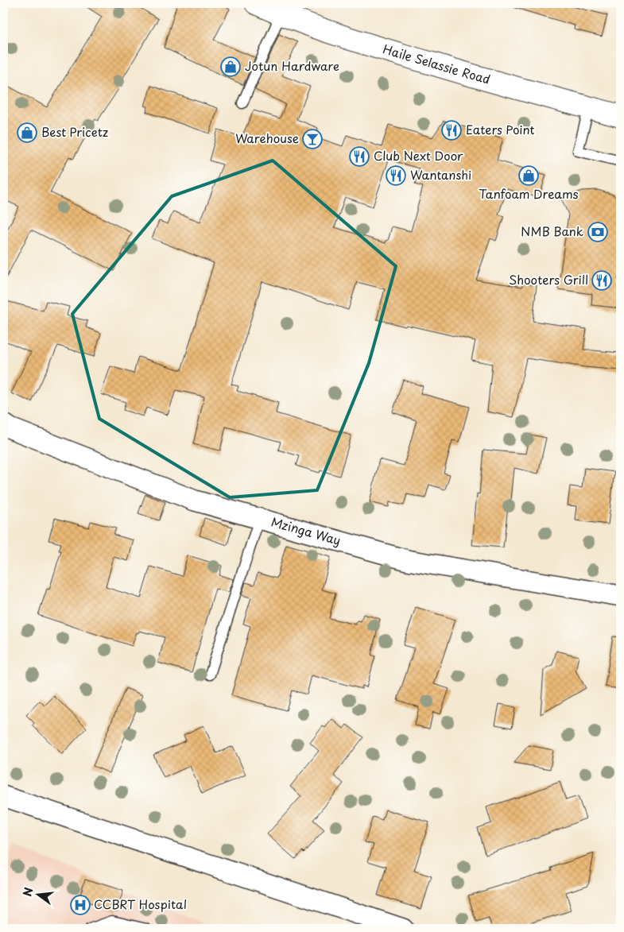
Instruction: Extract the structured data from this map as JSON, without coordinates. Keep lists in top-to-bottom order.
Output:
{
  "streets": {
    "street": ["Haile Selassie Road", "Mzinga Way"]
  },
  "places": {
    "shop": ["Jotun Hardware", "Best Pricetz", "Tanfoam Dreams"],
    "restaurant": [
      "Eaters Point",
      "Club Next Door",
      "Wantanshi",
      "Shooters Grill"
    ],
    "bar": ["Warehouse"],
    "bank": ["NMB Bank"],
    "hospital": ["CCBRT Hospital"]
  },
  "north": "left"
}
